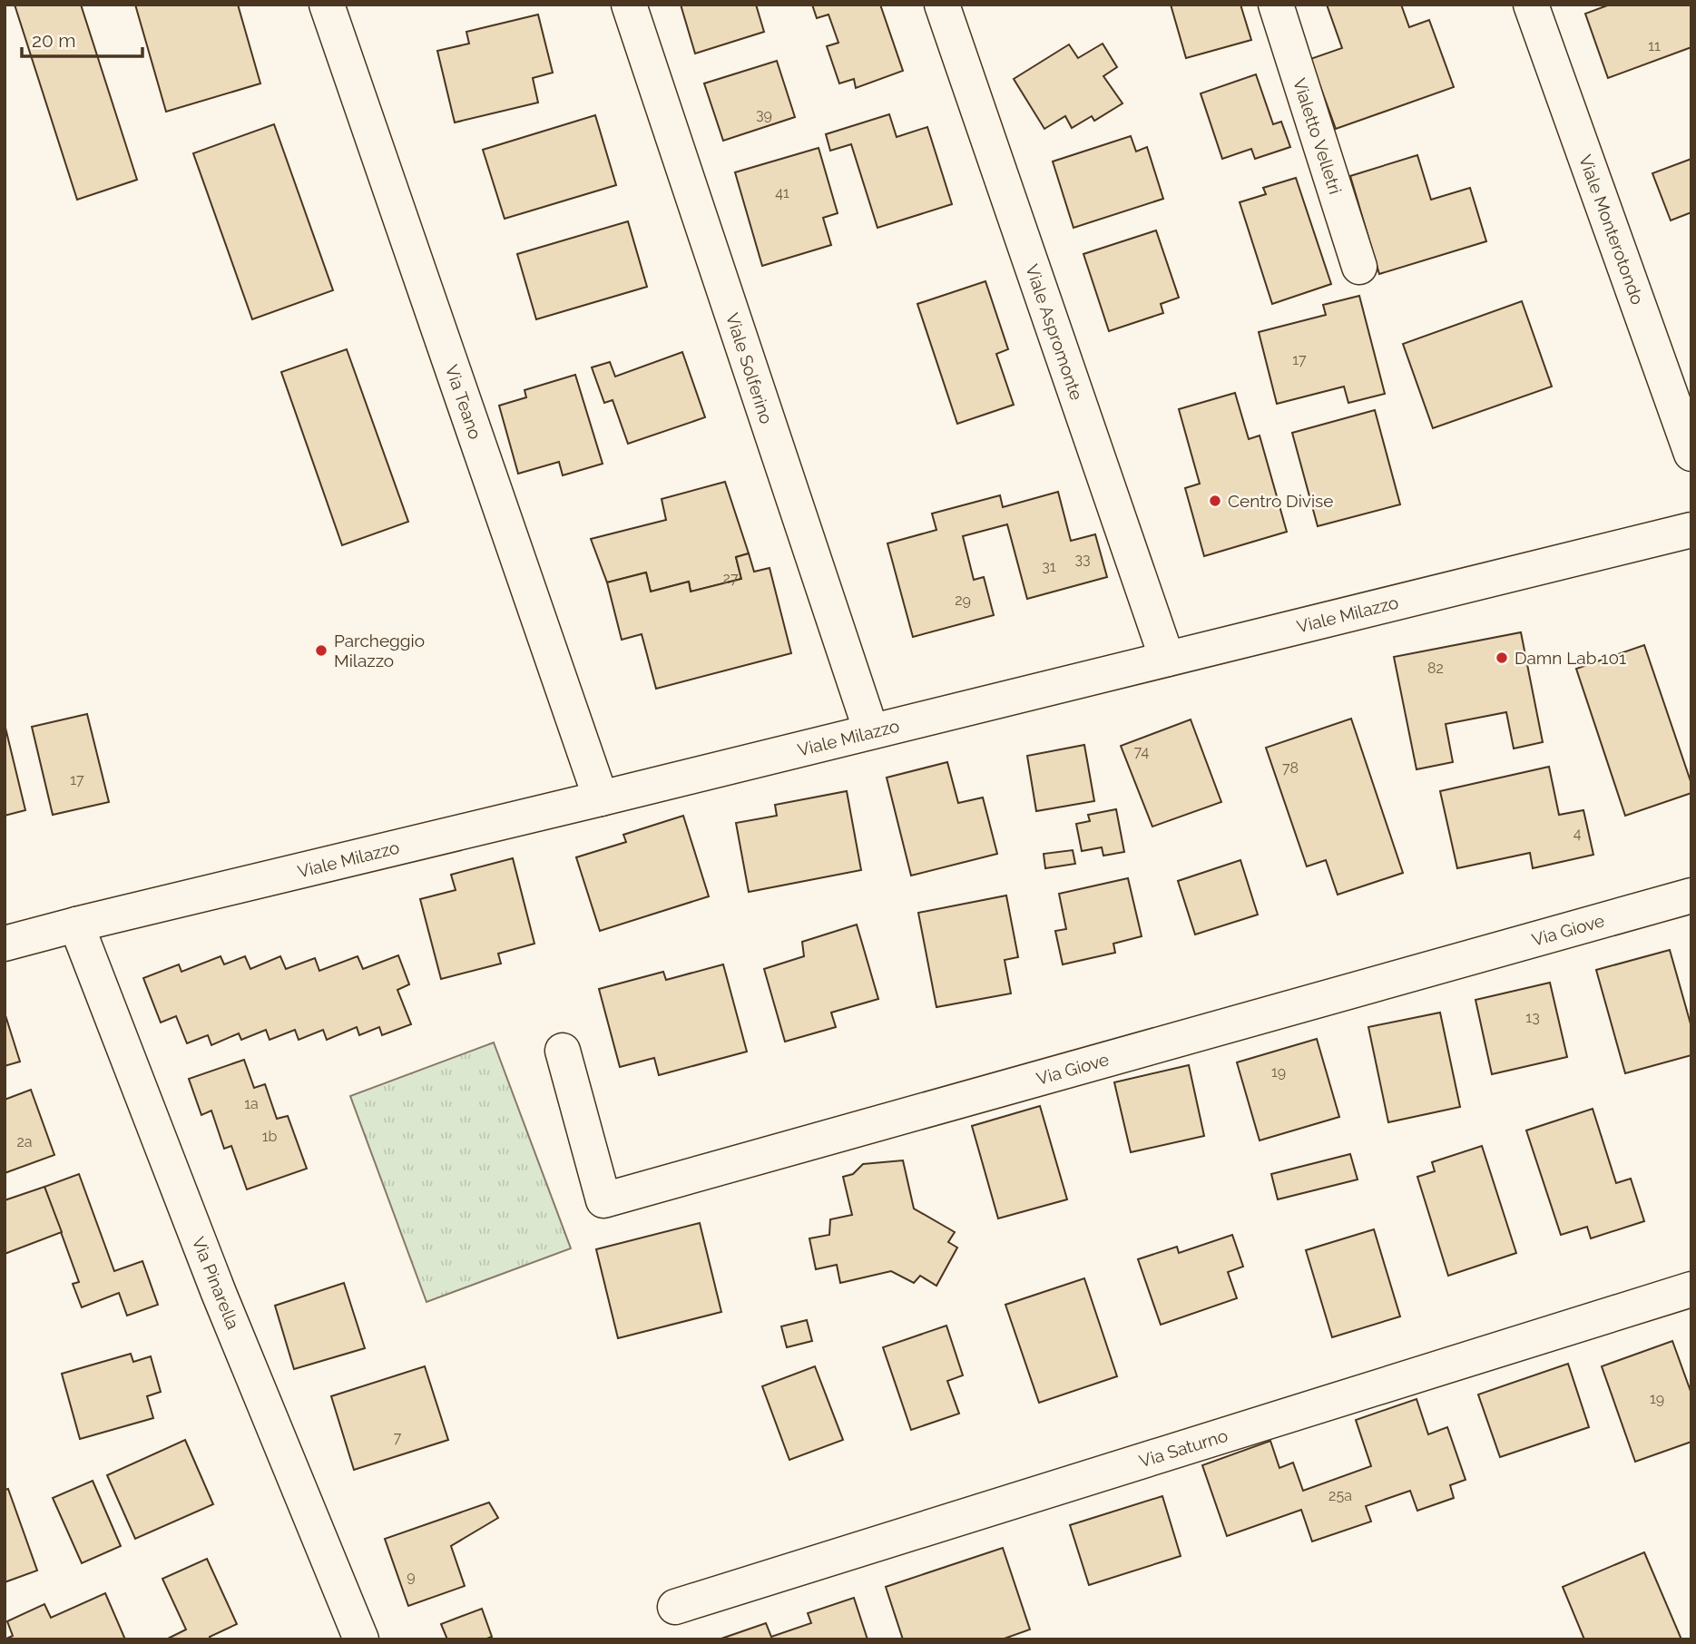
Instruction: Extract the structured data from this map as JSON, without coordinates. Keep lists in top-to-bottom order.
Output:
{
  "streets": {
    "street": [
      "Vialetto Velletri",
      "Viale Monterotondo",
      "Viale Aspromonte",
      "Viale Solferino",
      "Via Teano",
      "Viale Milazzo",
      "Via Giove",
      "Via Pinarella",
      "Via Saturno"
    ]
  },
  "crossings": [
    ["Viale Aspromonte", "Viale Milazzo"],
    ["Viale Solferino", "Viale Milazzo"],
    ["Via Teano", "Viale Milazzo"],
    ["Viale Milazzo", "Via Pinarella"]
  ],
  "places": ["Centro Divise", "Parcheggio Milazzo", "Damn Lab 101"],
  "house_numbers": [
    "11",
    "39",
    "41",
    "17",
    "33",
    "31",
    "27",
    "29",
    "82",
    "74",
    "78",
    "17",
    "4",
    "13",
    "19",
    "1a",
    "1b",
    "2a",
    "19",
    "7",
    "25a",
    "9"
  ],
  "scale_bar": "20 m"
}
